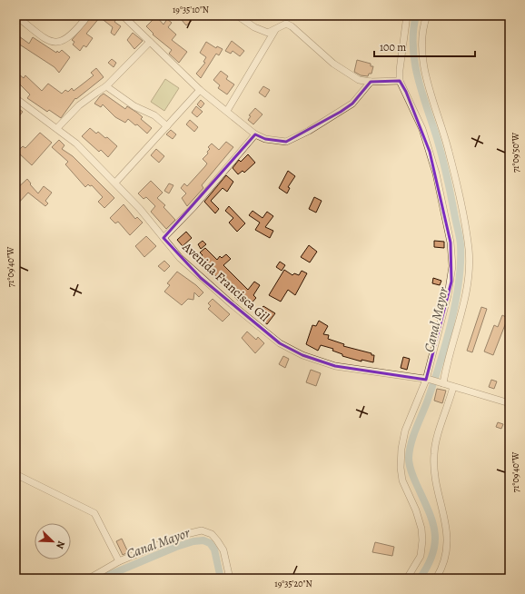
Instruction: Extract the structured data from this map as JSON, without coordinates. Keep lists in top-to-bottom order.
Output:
{
  "streets": {
    "street": ["Avenida Francisca Gil"]
  },
  "water": ["Canal Mayor"],
  "scale_bar": "100 m",
  "north": "bottom right",
  "coordinates": [
    "19°35'10\"N",
    "71°09'50\"W",
    "71°09'40\"W",
    "19°35'20\"N"
  ]
}
